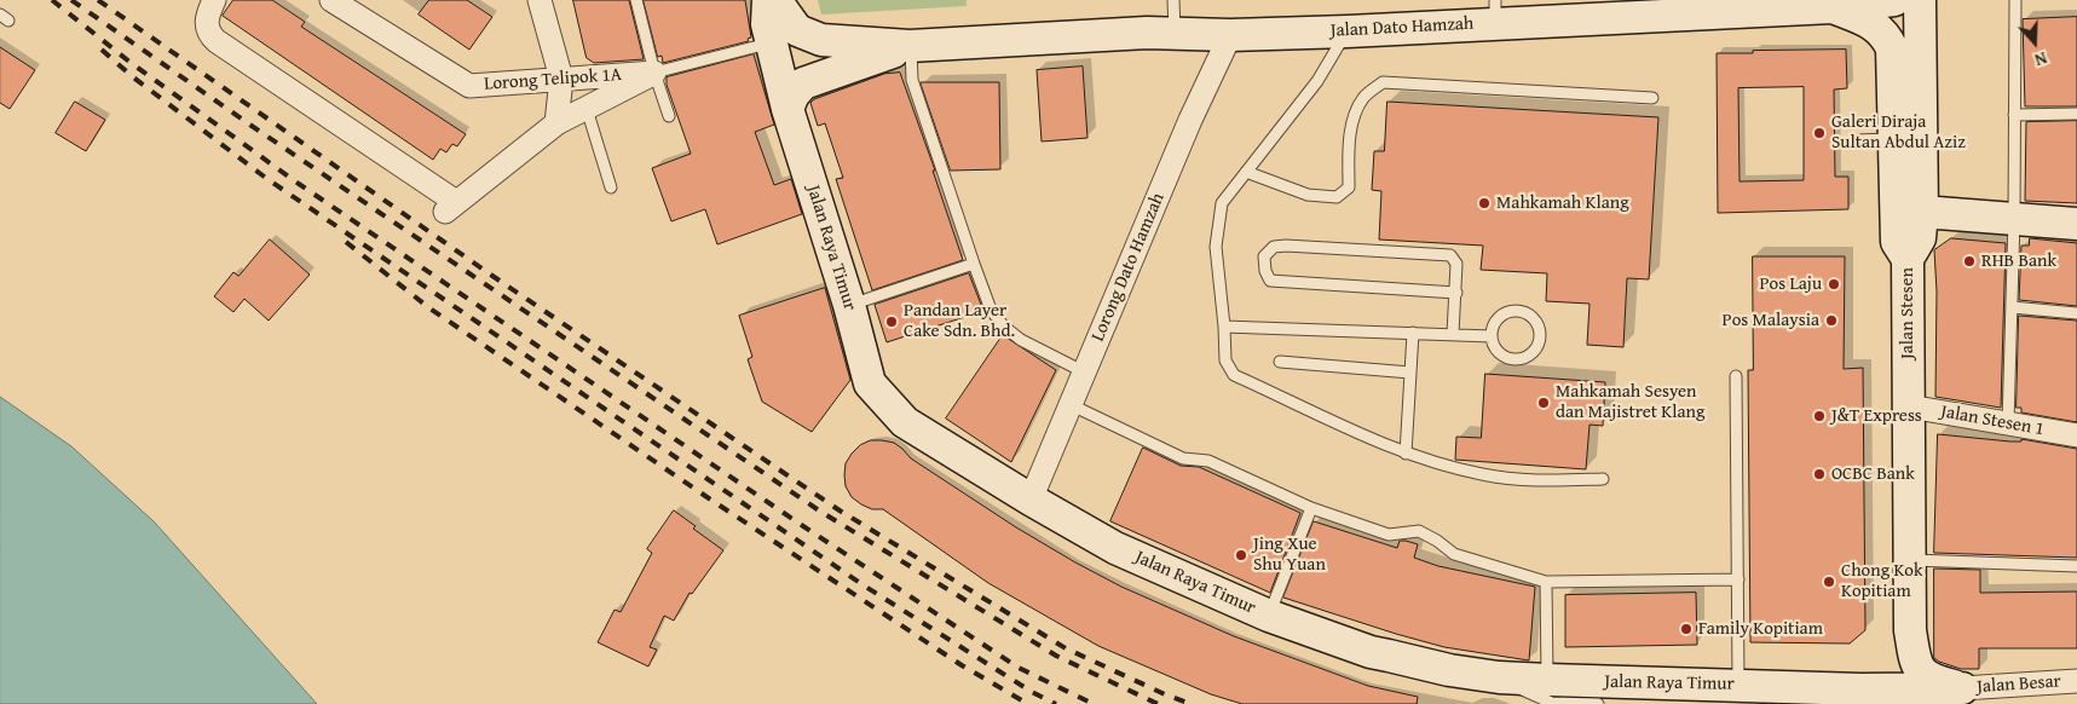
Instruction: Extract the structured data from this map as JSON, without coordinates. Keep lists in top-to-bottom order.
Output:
{
  "streets": {
    "main road": ["Jalan Dato Hamzah", "Jalan Raya Timur", "Jalan Stesen"],
    "street": [
      "Lorong Telipok 1A",
      "Lorong Dato Hamzah",
      "Jalan Stesen 1",
      "Jalan Besar"
    ]
  },
  "crossings": [
    ["Jalan Dato Hamzah", "Lorong Dato Hamzah"],
    ["Jalan Raya Timur", "Lorong Dato Hamzah"],
    ["Jalan Raya Timur", "Jalan Stesen"],
    ["Jalan Raya Timur", "Jalan Besar"],
    ["Jalan Stesen", "Jalan Stesen 1"],
    ["Jalan Stesen", "Jalan Besar"]
  ],
  "places": [
    "Galeri Diraja Sultan Abdul Aziz",
    "Mahkamah Klang",
    "RHB Bank",
    "Pos Laju",
    "Pos Malaysia",
    "Pandan Layer Cake Sdn. Bhd.",
    "Mahkamah Sesyen dan Majistret Klang",
    "J&T Express",
    "OCBC Bank",
    "Jing Xue Shu Yuan",
    "Chong Kok Kopitiam",
    "Family Kopitiam"
  ],
  "north": "bottom"
}
